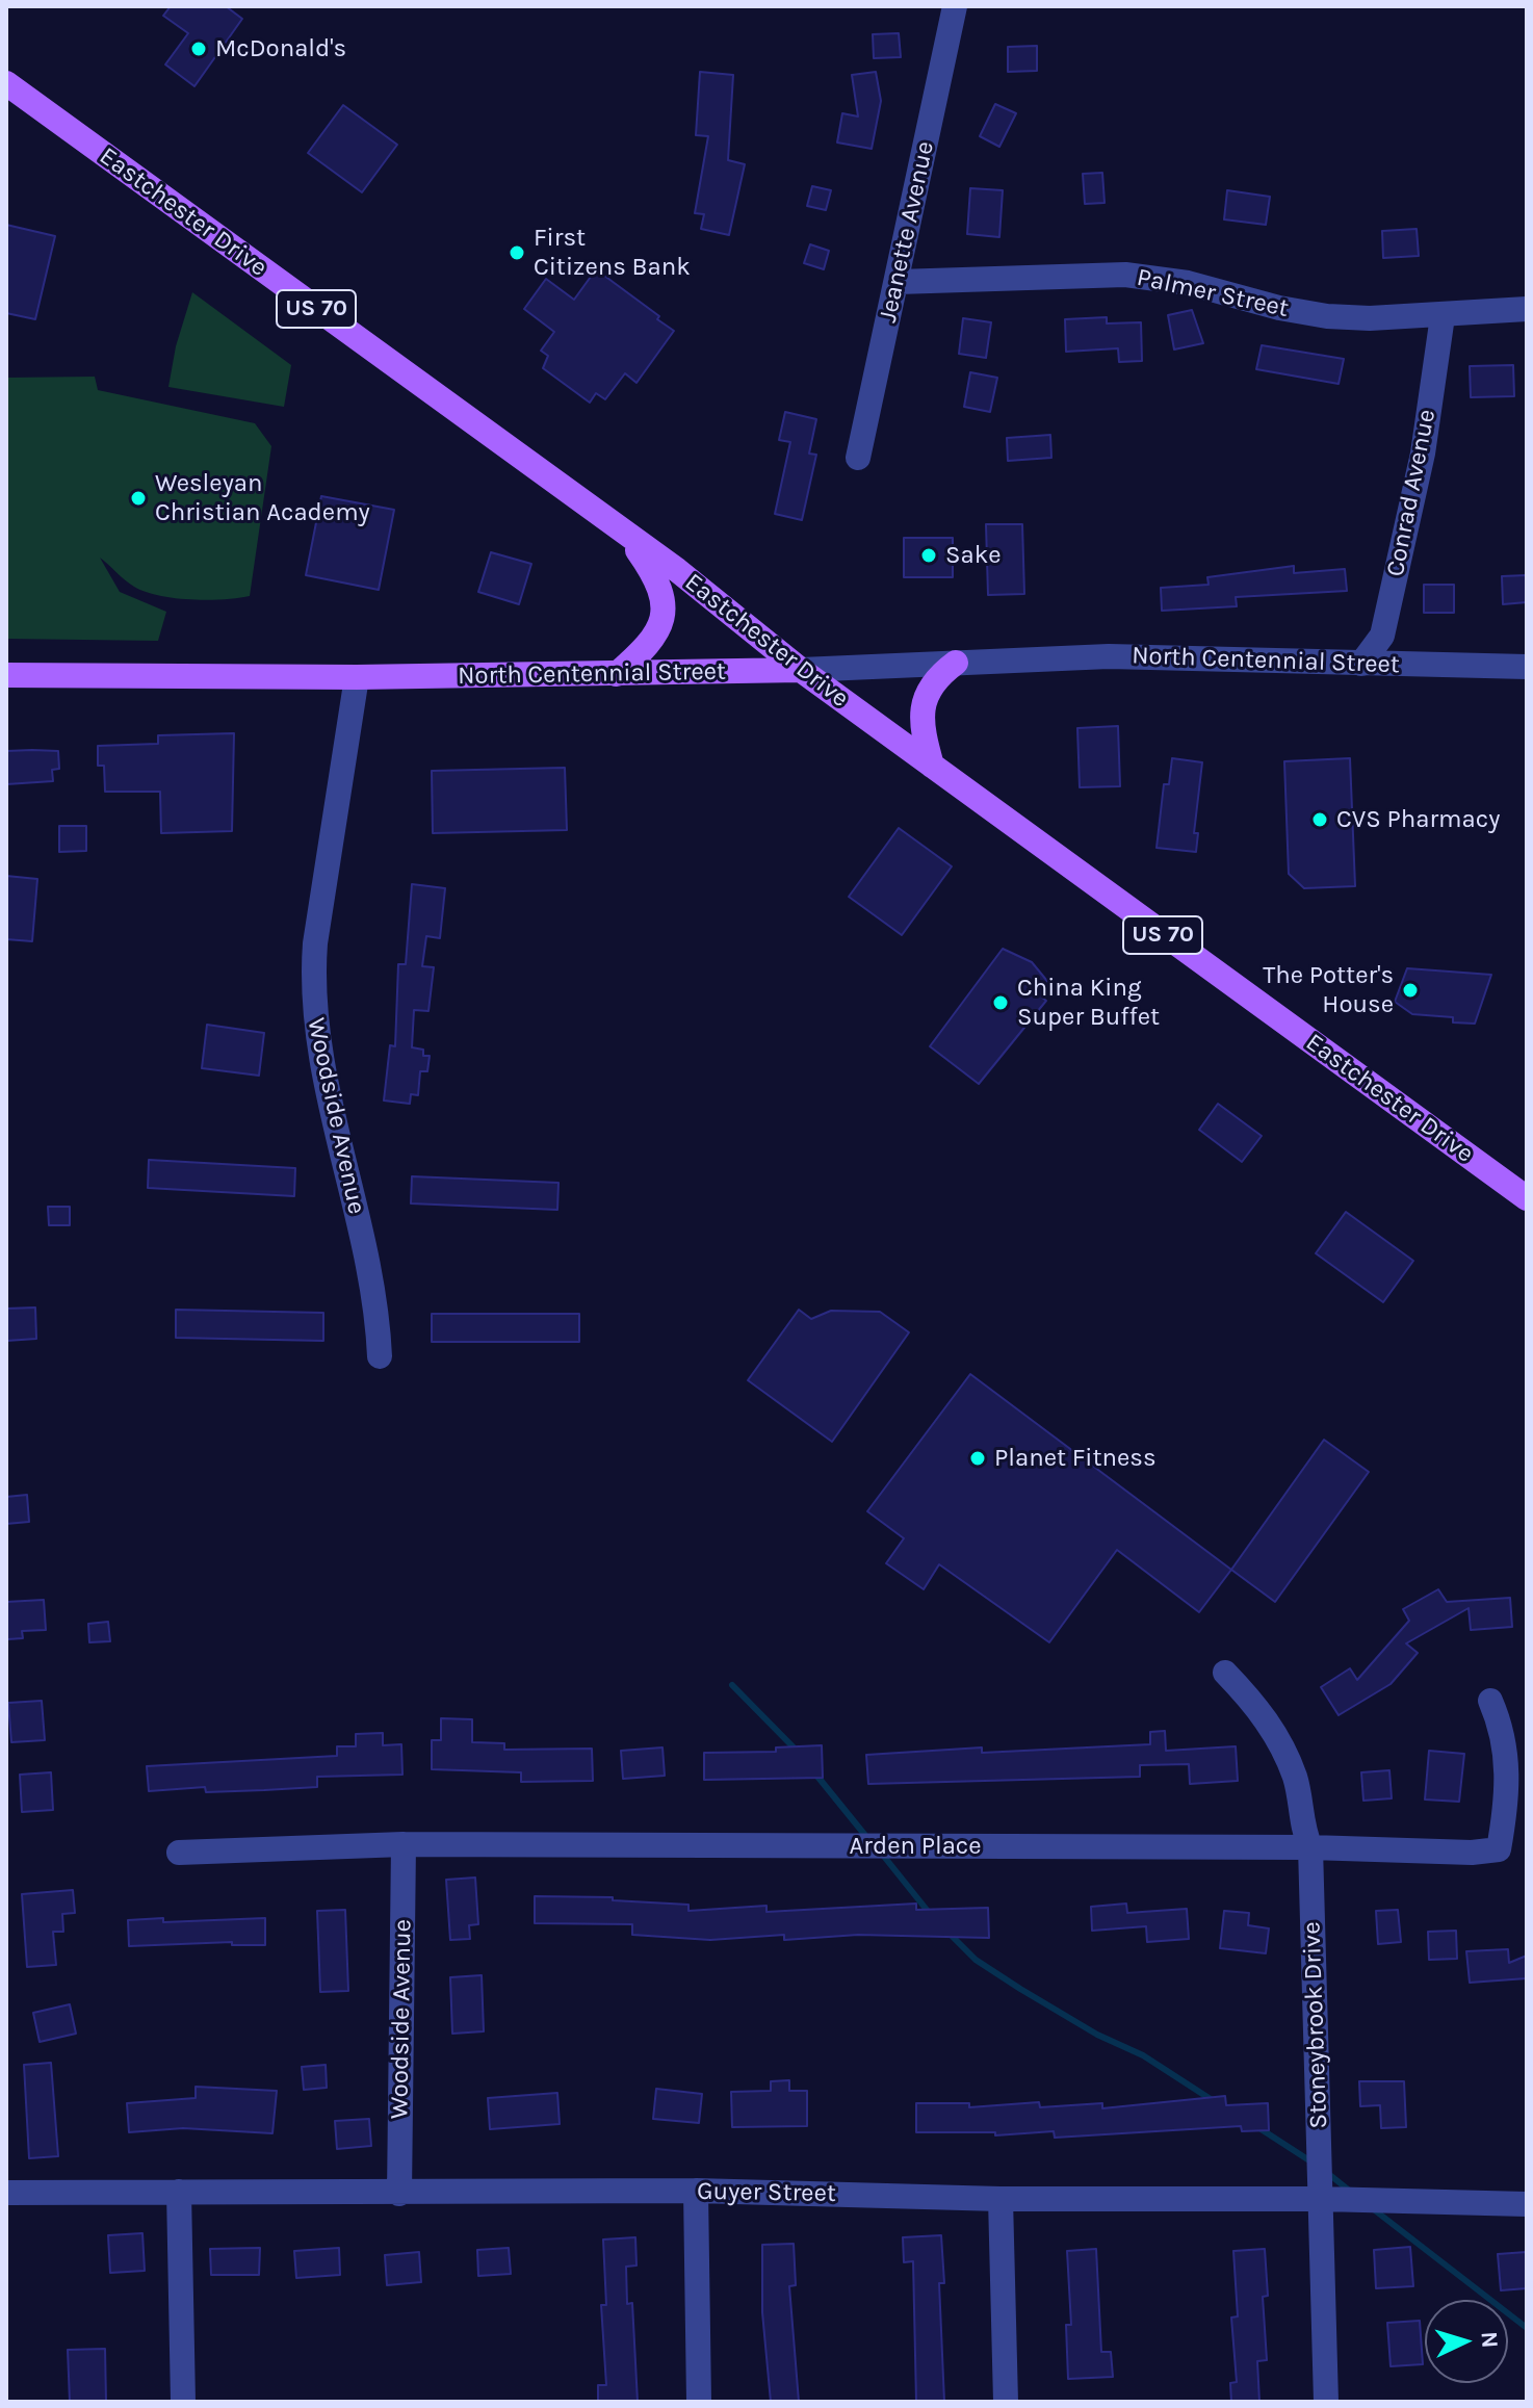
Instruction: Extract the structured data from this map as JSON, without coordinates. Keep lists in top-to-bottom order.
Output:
{
  "streets": {
    "main road": ["Eastchester Drive", "US 70", "North Centennial Street"],
    "street": [
      "Jeanette Avenue",
      "Palmer Street",
      "Conrad Avenue",
      "Woodside Avenue",
      "Arden Place",
      "Stoneybrook Drive",
      "Guyer Street"
    ]
  },
  "crossings": [
    ["Eastchester Drive", "North Centennial Street"],
    ["Jeanette Avenue", "Palmer Street"],
    ["Palmer Street", "Conrad Avenue"],
    ["Conrad Avenue", "North Centennial Street"],
    ["North Centennial Street", "Woodside Avenue"],
    ["Woodside Avenue", "Arden Place"],
    ["Woodside Avenue", "Guyer Street"],
    ["Arden Place", "Stoneybrook Drive"],
    ["Stoneybrook Drive", "Guyer Street"]
  ],
  "places": [
    "McDonald's",
    "First Citizens Bank",
    "Wesleyan Christian Academy",
    "Sake",
    "CVS Pharmacy",
    "The Potter's House",
    "China King Super Buffet",
    "Planet Fitness"
  ],
  "north": "right"
}
